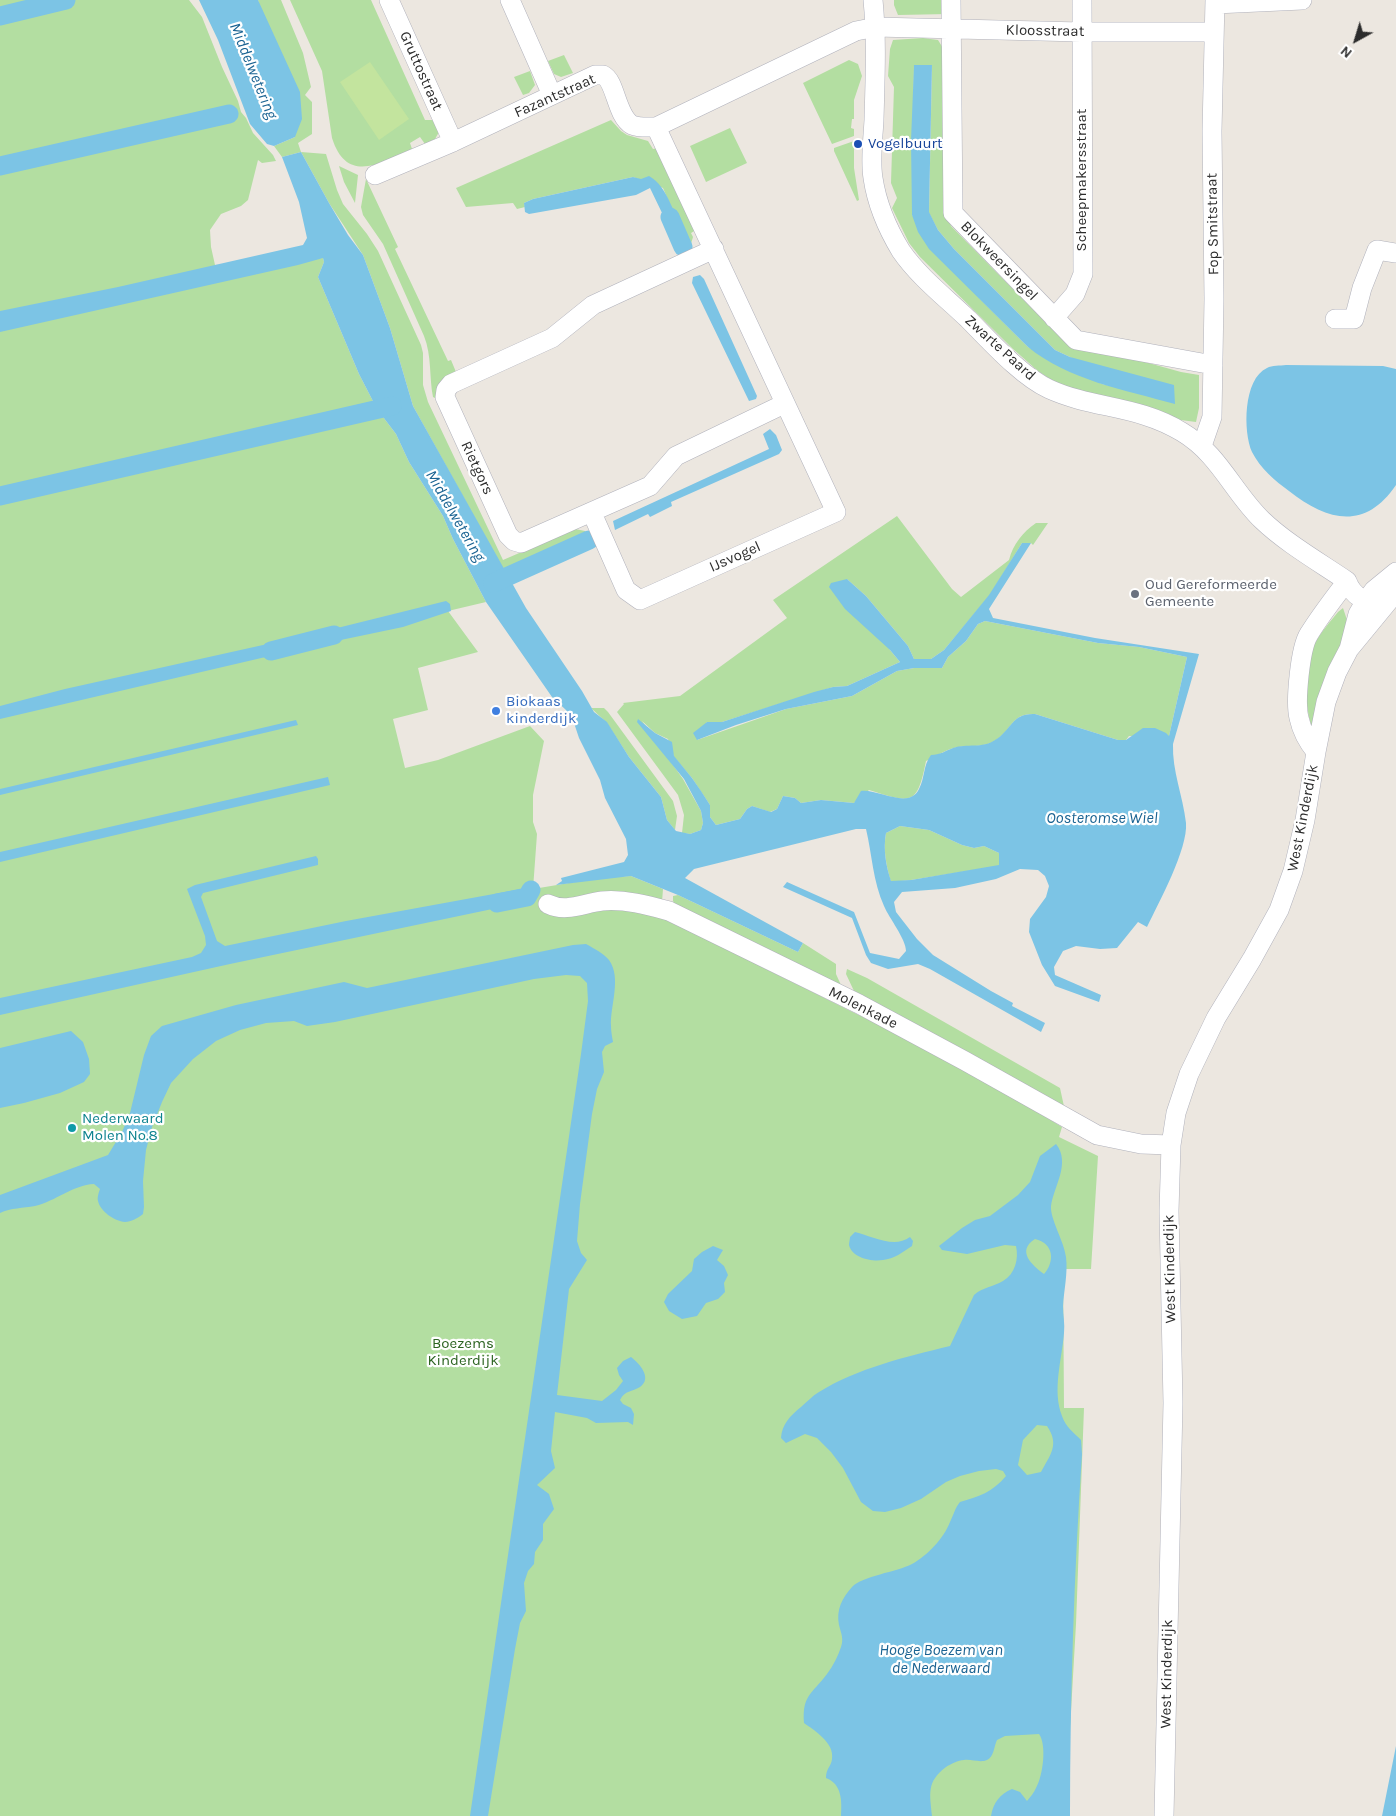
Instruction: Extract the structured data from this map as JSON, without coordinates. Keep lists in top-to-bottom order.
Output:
{
  "streets": {
    "street": [
      "Kloosstraat",
      "Gruttostraat",
      "Fazantstraat",
      "Scheepmakersstraat",
      "Fop Smitstraat",
      "Blokweersingel",
      "Zwarte Paard",
      "Rietgors",
      "IJsvogel",
      "West Kinderdijk",
      "Molenkade"
    ]
  },
  "crossings": [
    ["Kloosstraat", "Scheepmakersstraat"],
    ["Kloosstraat", "Fop Smitstraat"],
    ["Kloosstraat", "Blokweersingel"],
    ["Kloosstraat", "Zwarte Paard"],
    ["Gruttostraat", "Fazantstraat"],
    ["Scheepmakersstraat", "Blokweersingel"],
    ["Fop Smitstraat", "Blokweersingel"],
    ["Fop Smitstraat", "Zwarte Paard"],
    ["Zwarte Paard", "West Kinderdijk"],
    ["Rietgors", "IJsvogel"],
    ["West Kinderdijk", "Molenkade"]
  ],
  "water": ["Middelwetering", "Oosteromse Wiel", "Hooge Boezem van de Nederwaard"],
  "parks": ["Boezems Kinderdijk"],
  "places": [
    "Vogelbuurt",
    "Oud Gereformeerde Gemeente",
    "Biokaas kinderdijk",
    "Nederwaard Molen No.8"
  ],
  "north": "bottom left"
}
